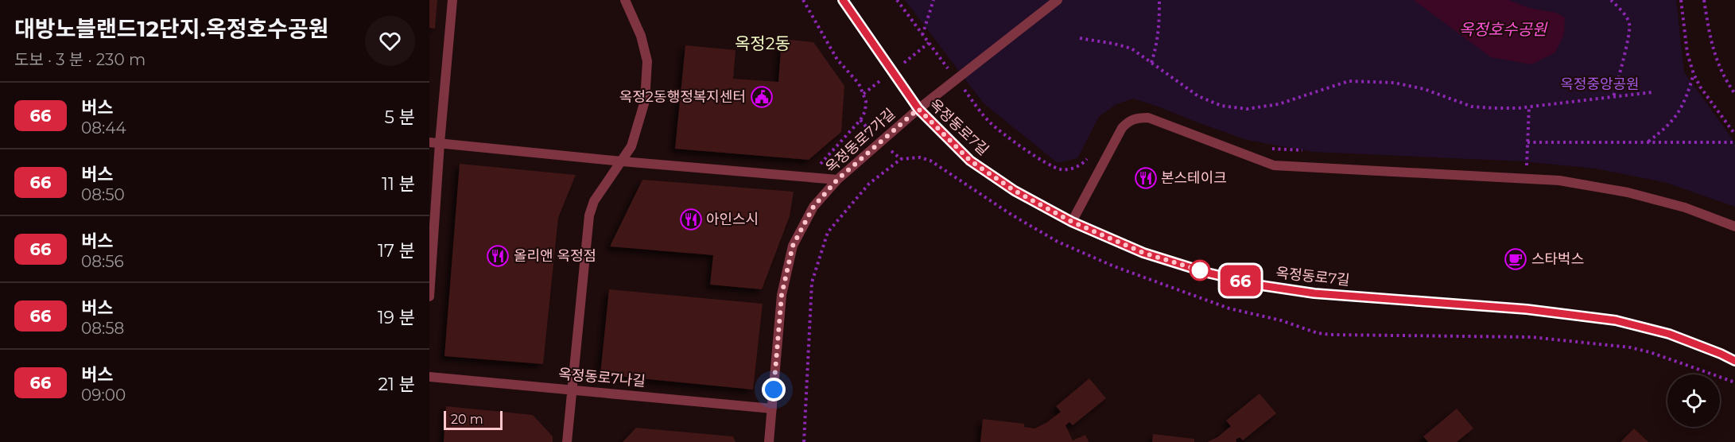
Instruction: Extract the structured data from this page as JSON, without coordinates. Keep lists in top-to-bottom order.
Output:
{
  "streets": {
    "street": ["옥정동로7길", "옥정동로7가길", "옥정동로7나길"]
  },
  "crossings": [
    ["옥정동로7길", "옥정동로7가길"],
    ["옥정동로7가길", "옥정동로7나길"]
  ],
  "districts": ["옥정2동"],
  "water": ["옥정호수공원"],
  "parks": ["옥정중앙공원"],
  "places": {
    "public building": ["옥정2동행정복지센터"],
    "restaurant": ["본스테이크", "아인스시", "올리앤 옥정점"],
    "cafe": ["스타벅스"]
  },
  "lines": ["bus line 66"],
  "scale_bar": "20 m",
  "page": {
    "heading": ["대방노블랜드12단지.옥정호수공원", "도보 · 3 분 · 230 m"],
    "on_map": "66",
    "list": [
      {
        "mark": "66",
        "name": "버스",
        "note": "08:44",
        "value": "5 분"
      },
      {
        "mark": "66",
        "name": "버스",
        "note": "08:50",
        "value": "11 분"
      },
      {
        "mark": "66",
        "name": "버스",
        "note": "08:56",
        "value": "17 분"
      },
      {
        "mark": "66",
        "name": "버스",
        "note": "08:58",
        "value": "19 분"
      },
      {
        "mark": "66",
        "name": "버스",
        "note": "09:00",
        "value": "21 분"
      }
    ],
    "scale": "20 m"
  }
}
